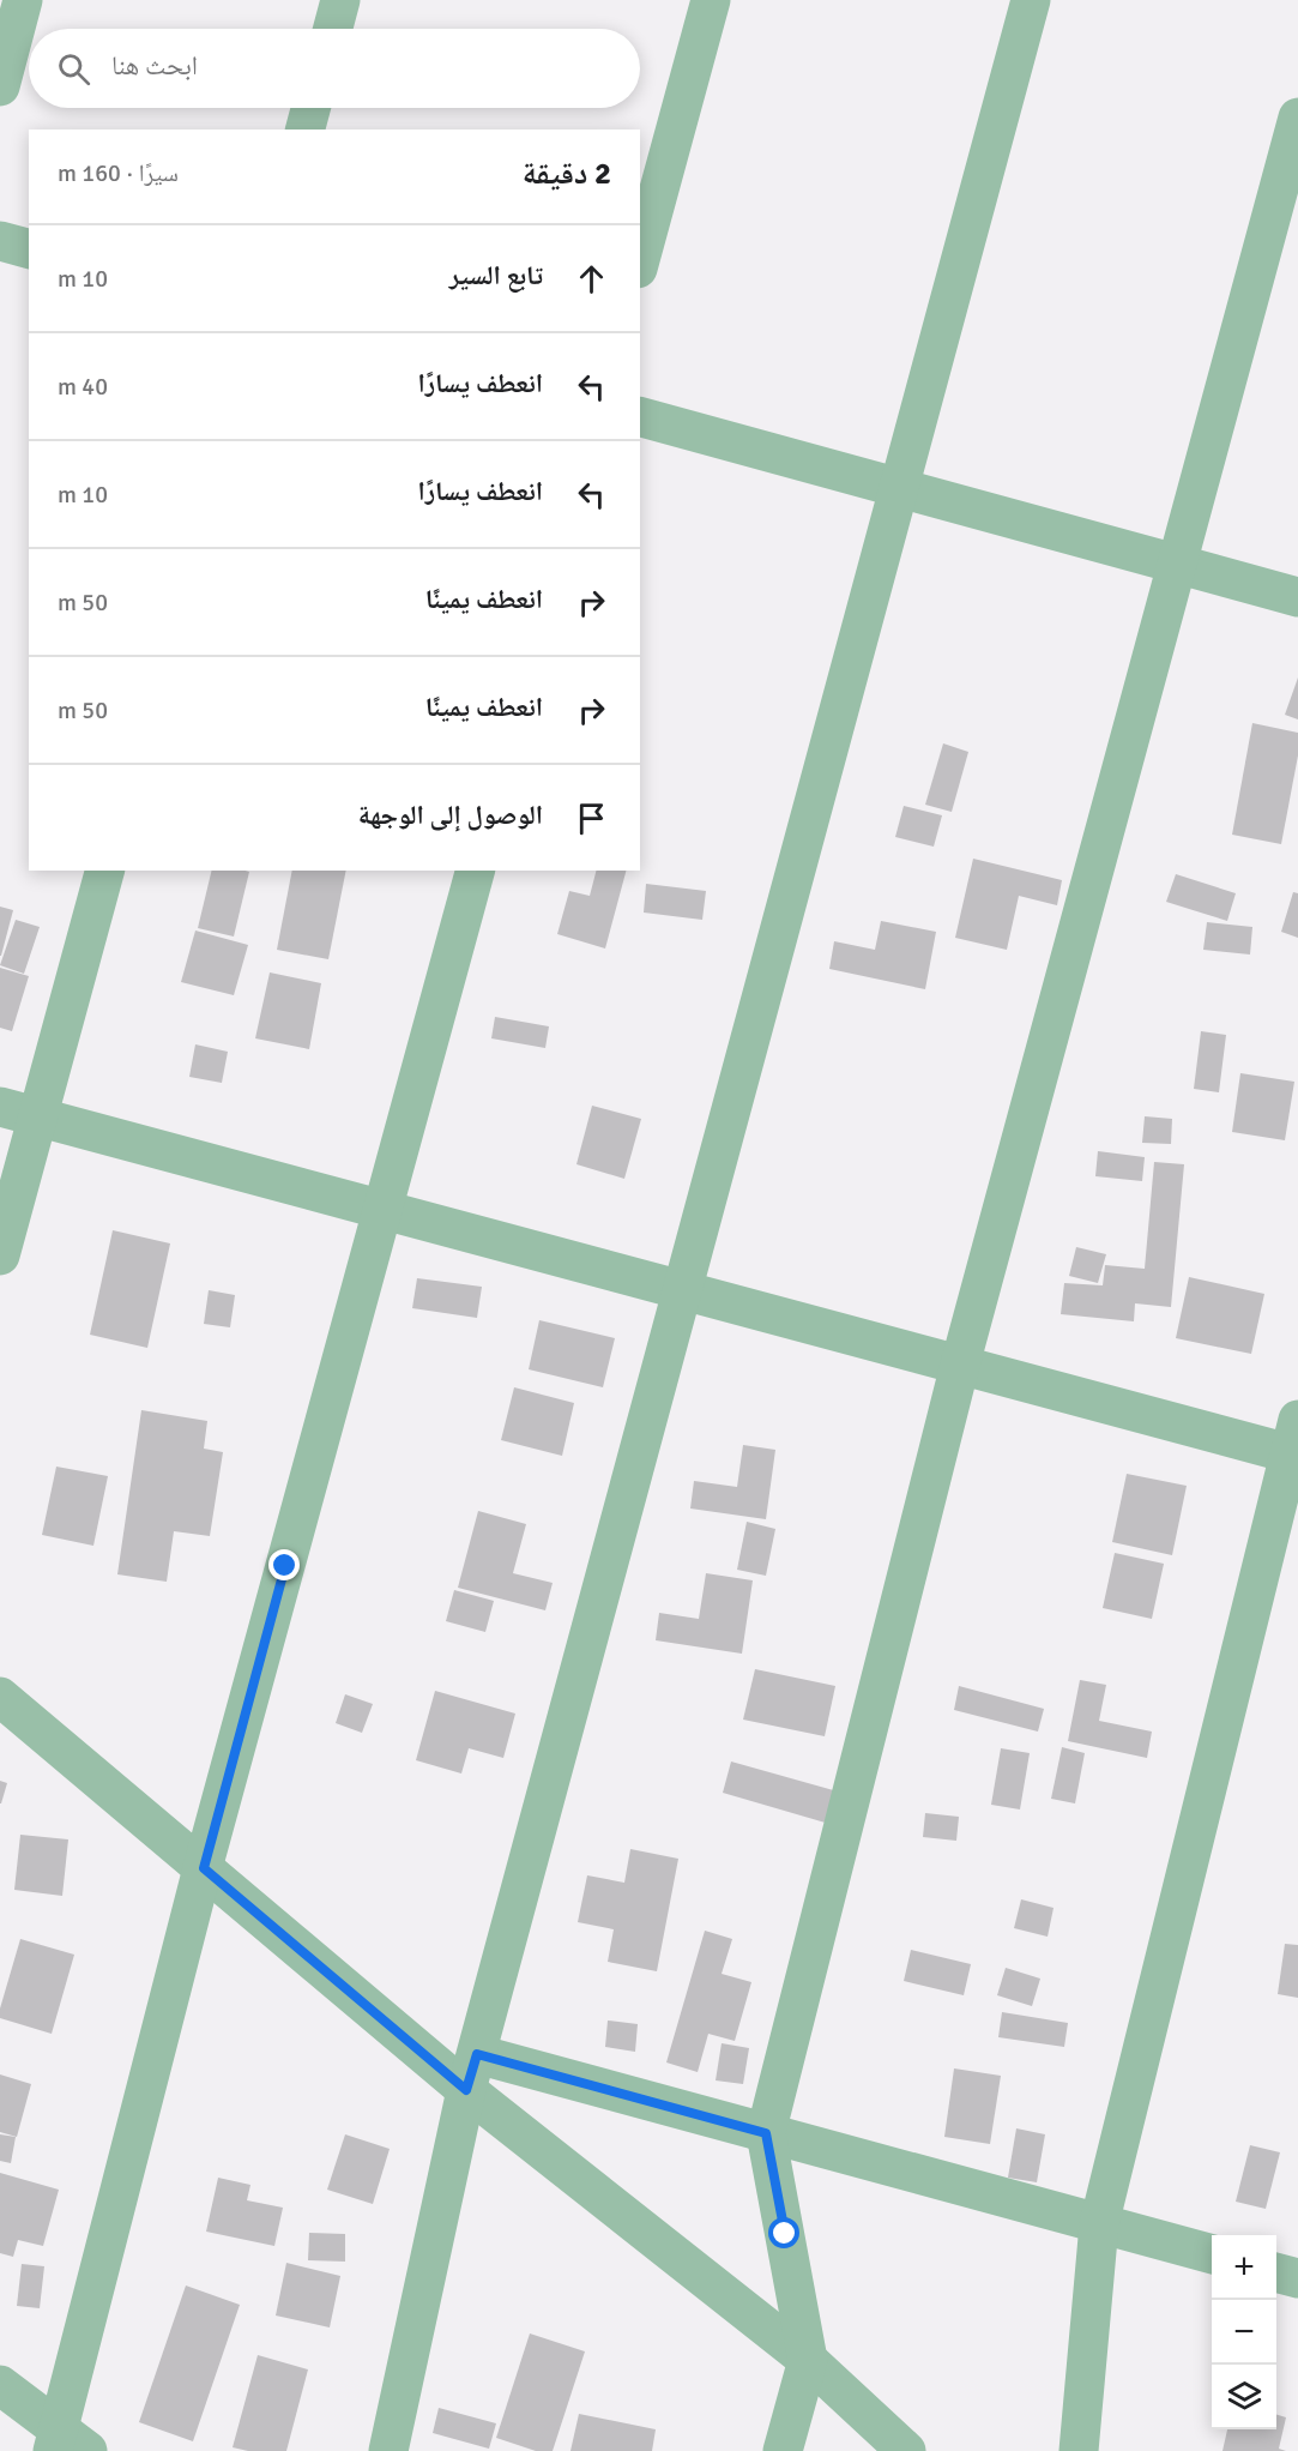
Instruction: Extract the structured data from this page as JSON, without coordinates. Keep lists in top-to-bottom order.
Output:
{
  "page": {
    "search": "ابحث هنا",
    "heading": ["2 دقيقة", "سيرًا · 160 m"],
    "list": [
      ["تابع السير", "10 m"],
      ["انعطف يسارًا", "40 m"],
      ["انعطف يسارًا", "10 m"],
      ["انعطف يمينًا", "50 m"],
      ["انعطف يمينًا", "50 m"],
      "الوصول إلى الوجهة"
    ],
    "map_buttons": ["+", "−"]
  }
}
